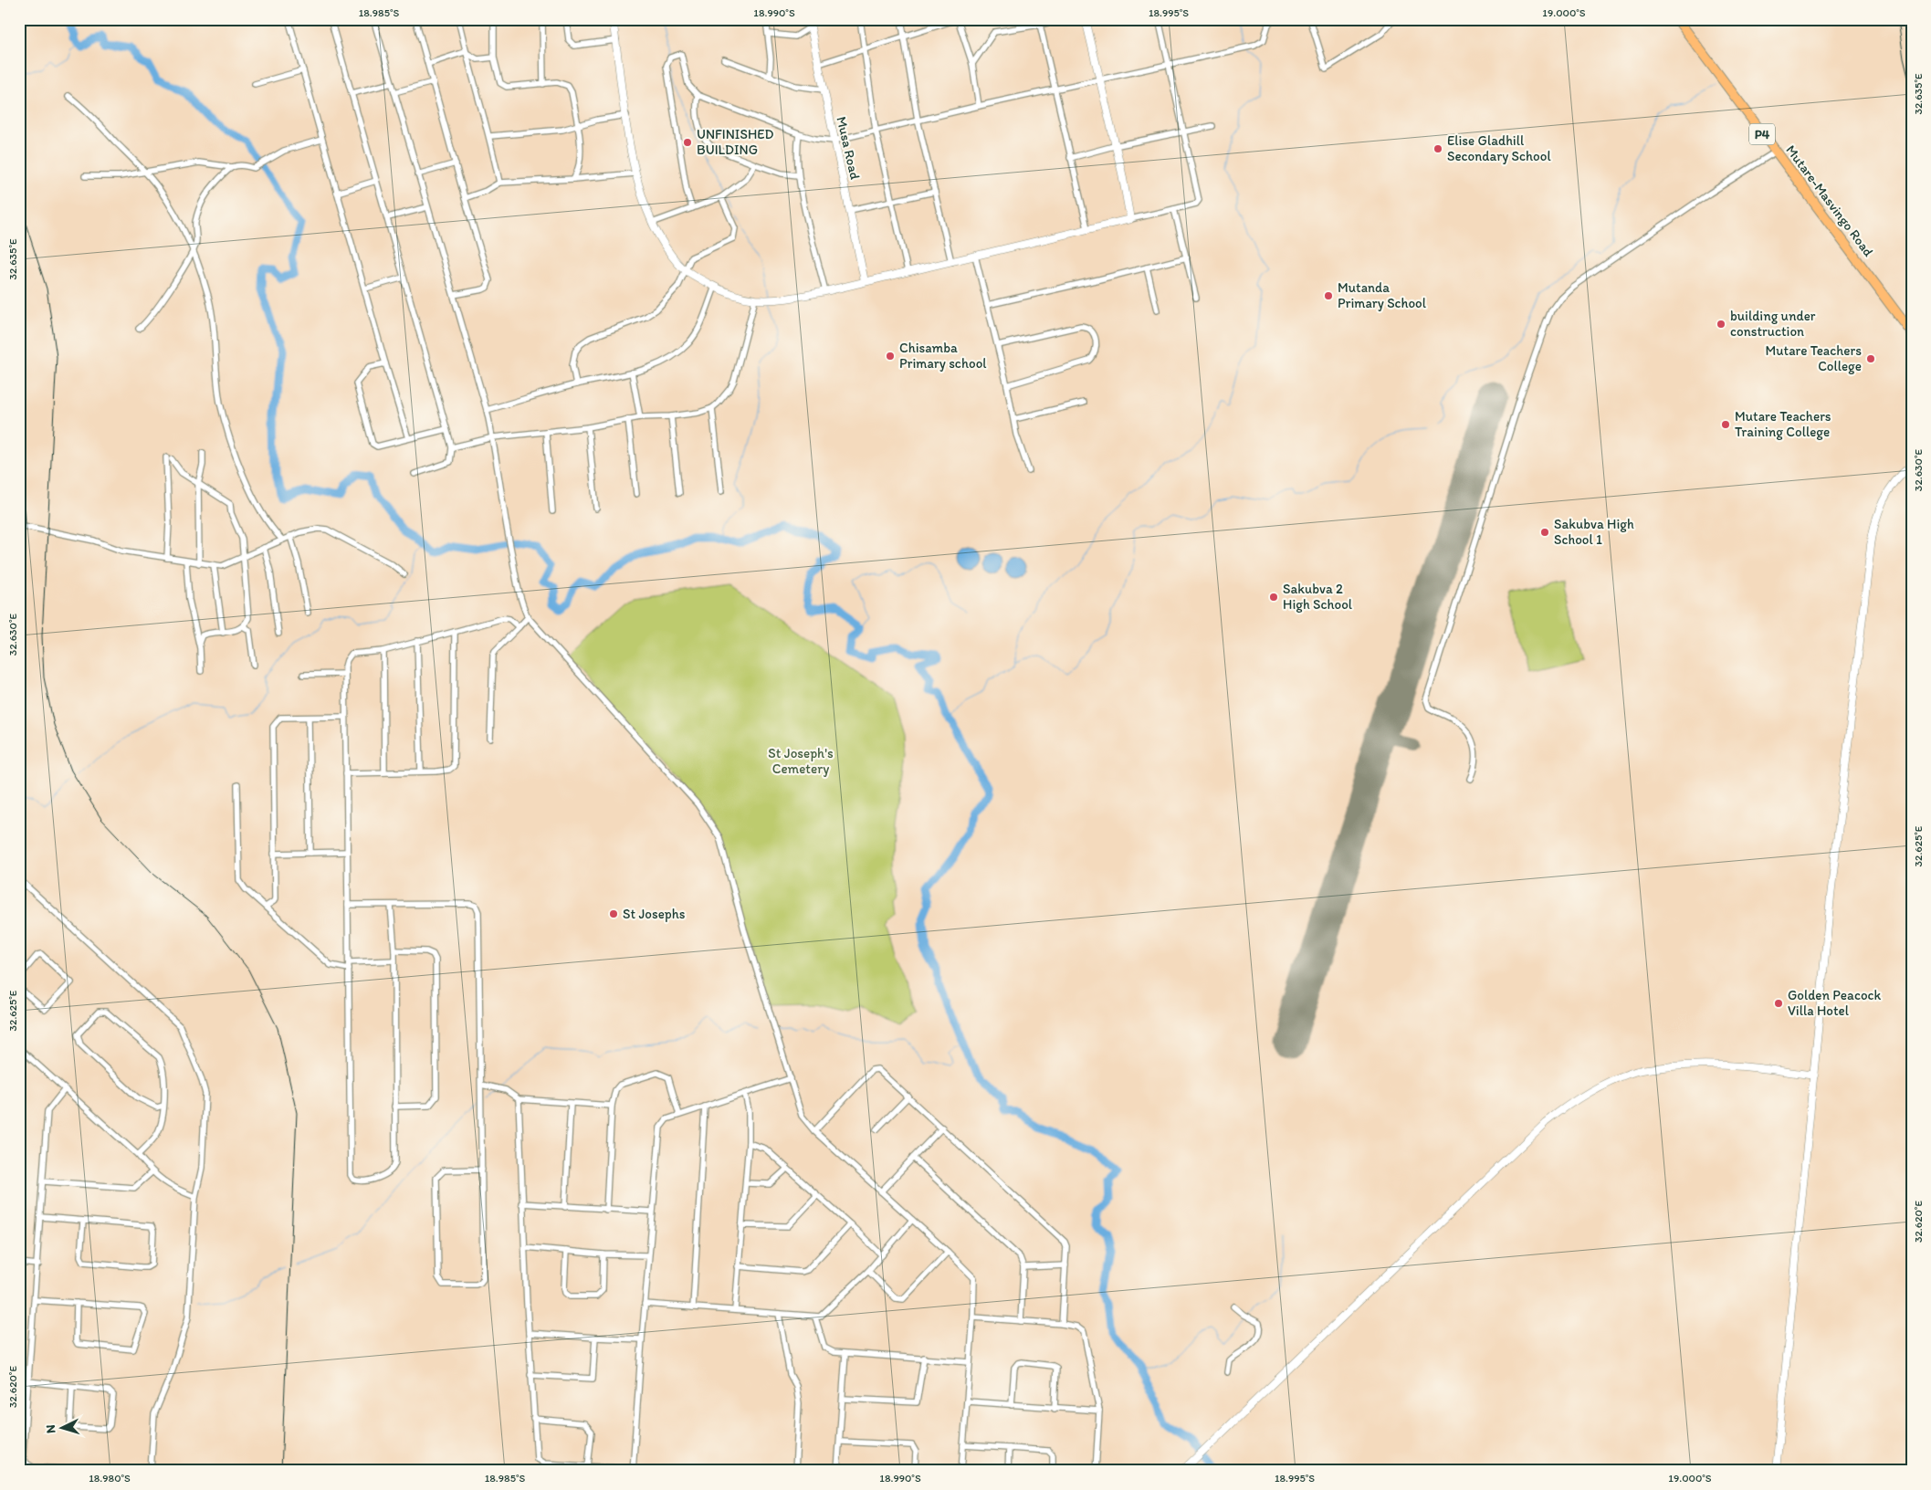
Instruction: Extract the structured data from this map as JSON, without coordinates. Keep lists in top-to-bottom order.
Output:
{
  "streets": {
    "highway": ["P4", "Mutare-Masvingo Road"],
    "street": ["Musa Road"]
  },
  "parks": ["St Joseph's Cemetery"],
  "places": [
    "UNFINISHED BUILDING",
    "Elise Gladhill Secondary School",
    "Mutanda Primary School",
    "building under construction",
    "Chisamba Primary school",
    "Mutare Teachers College",
    "Mutare Teachers Training College",
    "Sakubva High School 1",
    "Sakubva 2 High School",
    "St Josephs",
    "Golden Peacock Villa Hotel"
  ],
  "north": "left",
  "coordinates": [
    "18.985°S",
    "18.990°S",
    "18.995°S",
    "19.000°S",
    "32.635°E",
    "32.630°E",
    "32.625°E",
    "32.620°E",
    "18.980°S"
  ]
}
